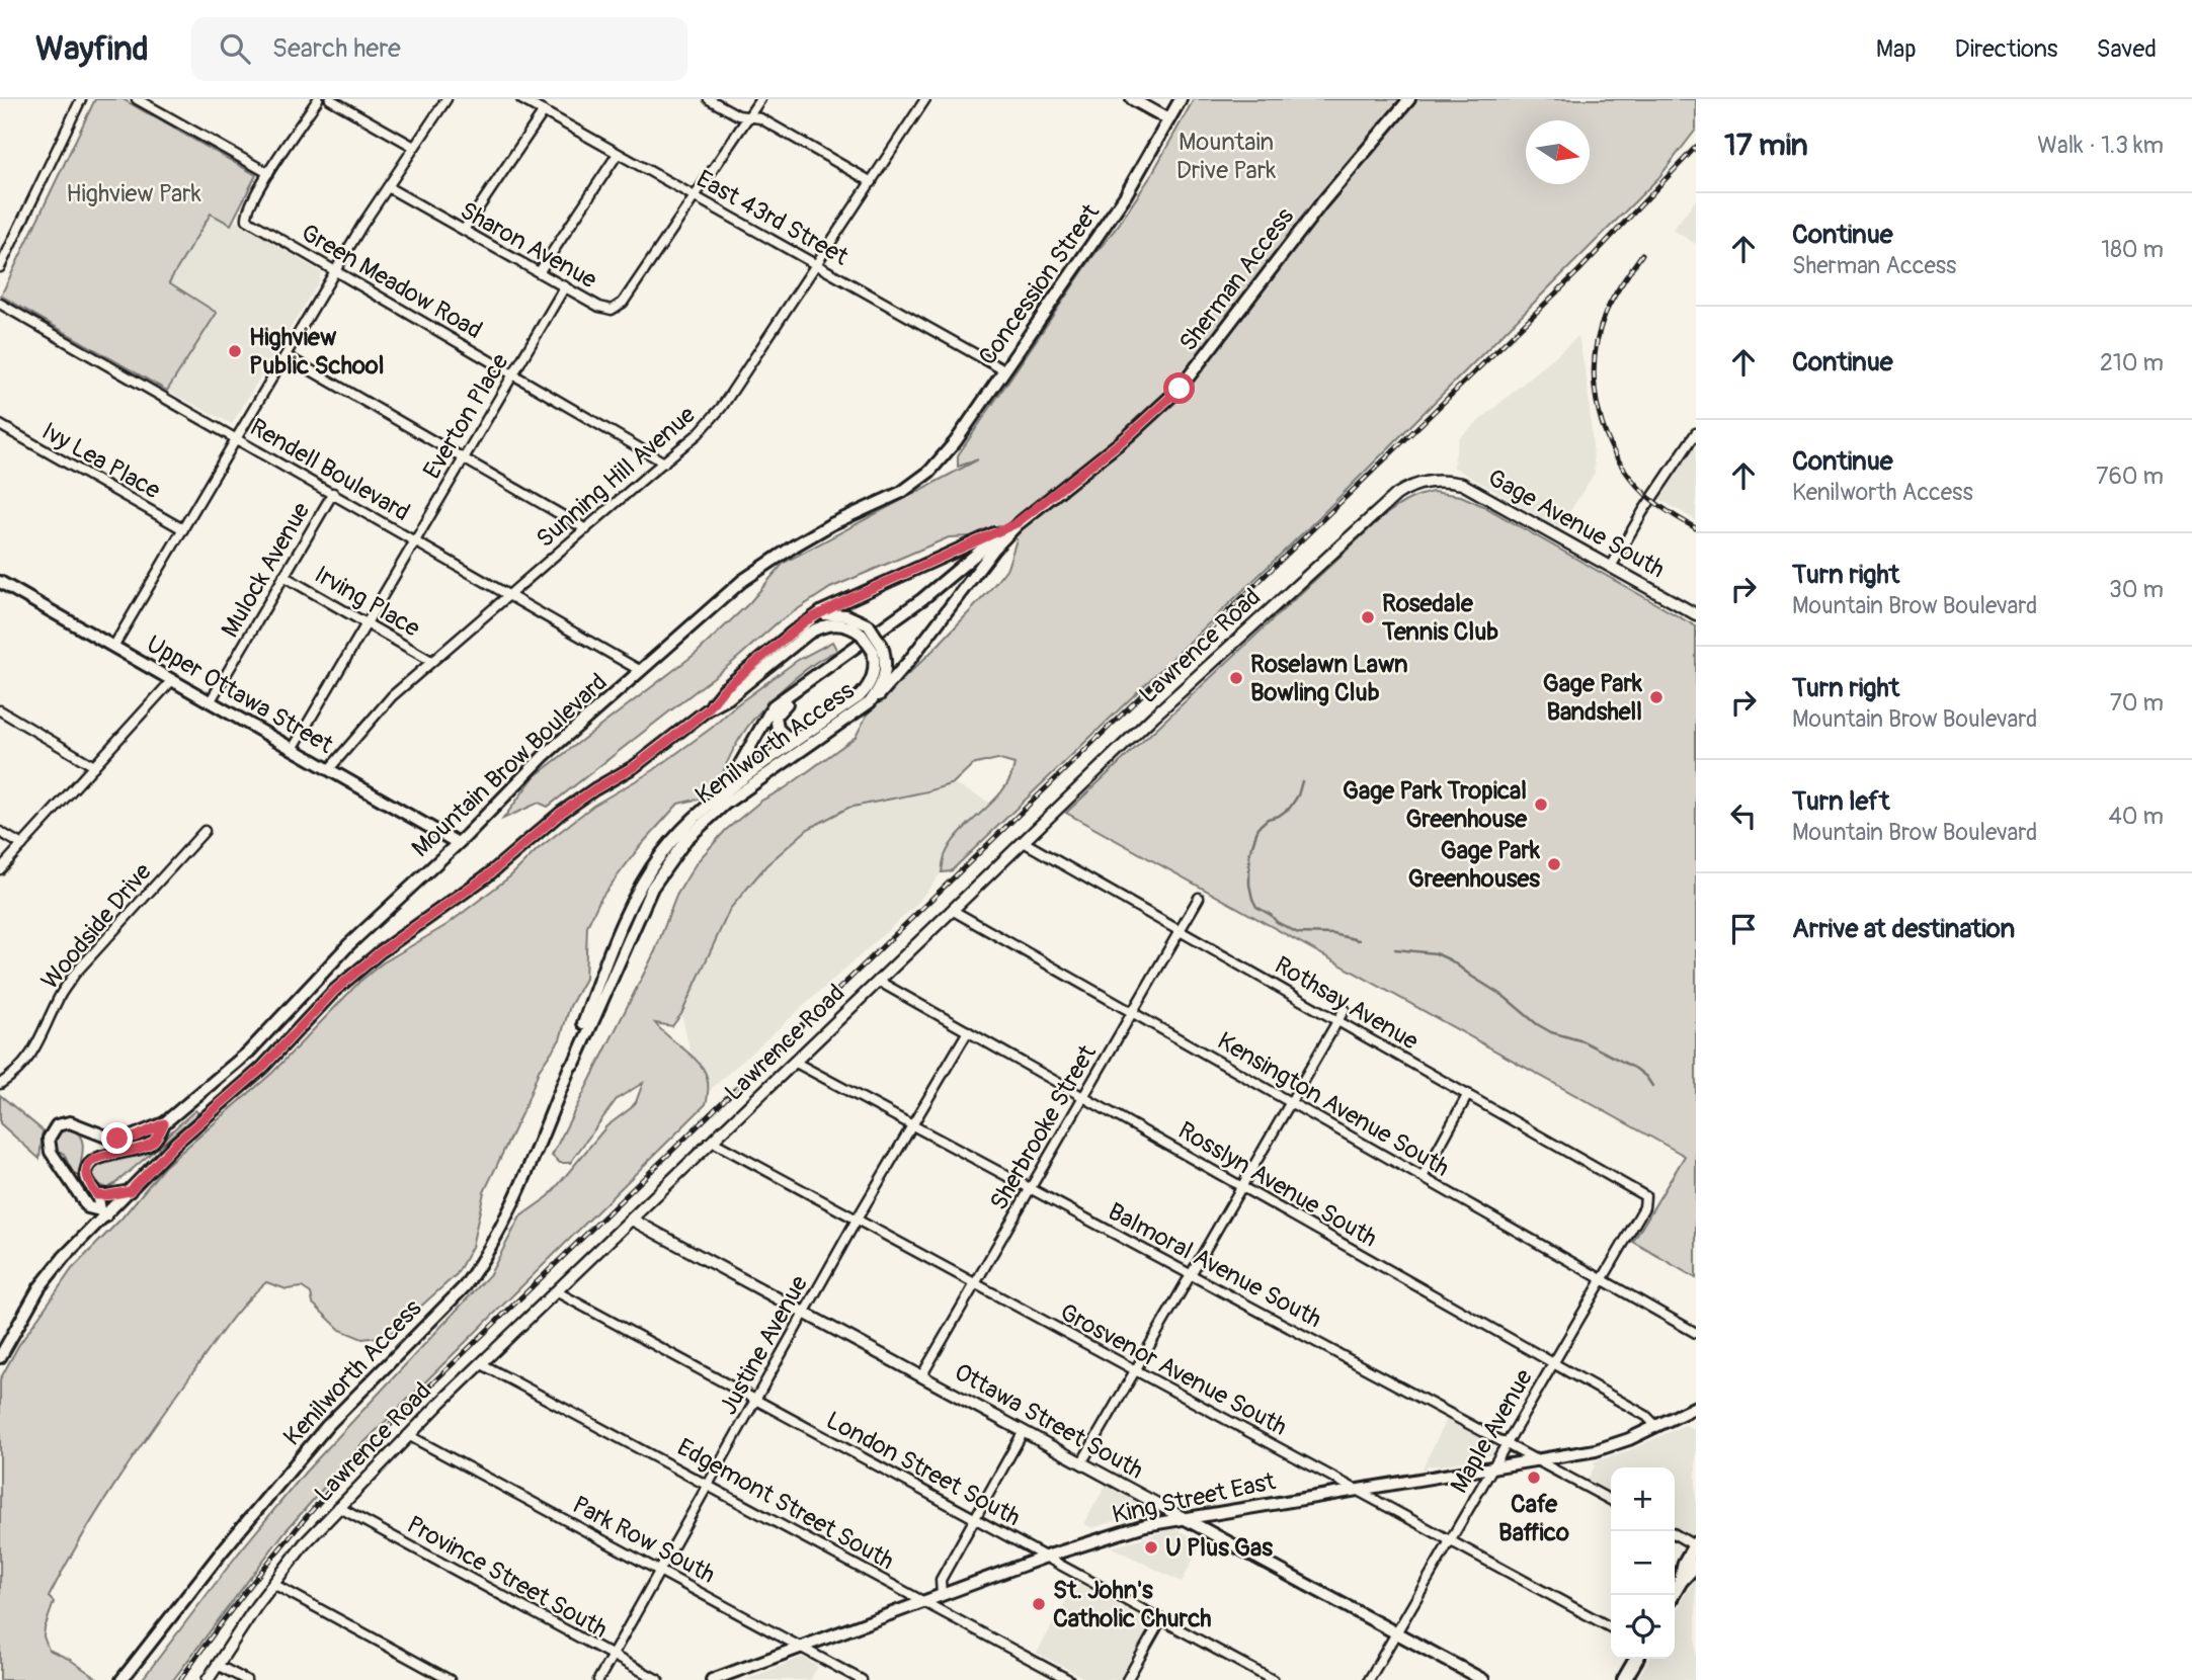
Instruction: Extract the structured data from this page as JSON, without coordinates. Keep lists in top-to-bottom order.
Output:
{
  "streets": {
    "main road": [
      "Sherman Access",
      "Concession Street",
      "Upper Ottawa Street",
      "Kenilworth Access",
      "Mountain Brow Boulevard",
      "Ottawa Street South",
      "King Street East"
    ],
    "street": [
      "East 43rd Street",
      "Sharon Avenue",
      "Green Meadow Road",
      "Everton Place",
      "Ivy Lea Place",
      "Rendell Boulevard",
      "Sunning Hill Avenue",
      "Gage Avenue South",
      "Mulock Avenue",
      "Irving Place",
      "Lawrence Road",
      "Woodside Drive",
      "Rothsay Avenue",
      "Kensington Avenue South",
      "Sherbrooke Street",
      "Rosslyn Avenue South",
      "Balmoral Avenue South",
      "Justine Avenue",
      "Grosvenor Avenue South",
      "Maple Avenue",
      "London Street South",
      "Edgemont Street South",
      "Park Row South",
      "Province Street South"
    ]
  },
  "crossings": [
    ["East 43rd Street", "Sharon Avenue"],
    ["East 43rd Street", "Concession Street"],
    ["East 43rd Street", "Sunning Hill Avenue"],
    ["Sharon Avenue", "Everton Place"],
    ["Green Meadow Road", "Everton Place"],
    ["Green Meadow Road", "Sunning Hill Avenue"],
    ["Concession Street", "Mountain Brow Boulevard"],
    ["Everton Place", "Rendell Boulevard"],
    ["Everton Place", "Irving Place"],
    ["Everton Place", "Upper Ottawa Street"],
    ["Rendell Boulevard", "Sunning Hill Avenue"],
    ["Rendell Boulevard", "Mulock Avenue"],
    ["Rendell Boulevard", "Mountain Brow Boulevard"],
    ["Sunning Hill Avenue", "Irving Place"],
    ["Sunning Hill Avenue", "Upper Ottawa Street"],
    ["Gage Avenue South", "Lawrence Road"],
    ["Mulock Avenue", "Irving Place"],
    ["Mulock Avenue", "Upper Ottawa Street"],
    ["Lawrence Road", "Rothsay Avenue"],
    ["Lawrence Road", "Kensington Avenue South"],
    ["Lawrence Road", "Rosslyn Avenue South"],
    ["Lawrence Road", "Balmoral Avenue South"],
    ["Lawrence Road", "Grosvenor Avenue South"],
    ["Lawrence Road", "Ottawa Street South"],
    ["Lawrence Road", "London Street South"],
    ["Lawrence Road", "Edgemont Street South"],
    ["Lawrence Road", "Park Row South"],
    ["Lawrence Road", "Province Street South"],
    ["Upper Ottawa Street", "Mountain Brow Boulevard"],
    ["Rothsay Avenue", "Sherbrooke Street"],
    ["Rothsay Avenue", "Maple Avenue"],
    ["Kensington Avenue South", "Sherbrooke Street"],
    ["Kensington Avenue South", "Maple Avenue"],
    ["Sherbrooke Street", "Rosslyn Avenue South"],
    ["Sherbrooke Street", "Balmoral Avenue South"],
    ["Sherbrooke Street", "Grosvenor Avenue South"],
    ["Sherbrooke Street", "Ottawa Street South"],
    ["Rosslyn Avenue South", "Justine Avenue"],
    ["Rosslyn Avenue South", "Maple Avenue"],
    ["Rosslyn Avenue South", "King Street East"],
    ["Balmoral Avenue South", "Justine Avenue"],
    ["Balmoral Avenue South", "Maple Avenue"],
    ["Balmoral Avenue South", "King Street East"],
    ["Justine Avenue", "Grosvenor Avenue South"],
    ["Justine Avenue", "Ottawa Street South"],
    ["Justine Avenue", "London Street South"],
    ["Justine Avenue", "Edgemont Street South"],
    ["Justine Avenue", "Park Row South"],
    ["Justine Avenue", "Province Street South"],
    ["Grosvenor Avenue South", "Maple Avenue"],
    ["Grosvenor Avenue South", "King Street East"],
    ["Ottawa Street South", "Maple Avenue"],
    ["Ottawa Street South", "King Street East"],
    ["Maple Avenue", "King Street East"],
    ["London Street South", "King Street East"],
    ["King Street East", "Edgemont Street South"],
    ["King Street East", "Park Row South"]
  ],
  "parks": ["Mountain Drive Park", "Highview Park"],
  "places": [
    "Highview Public School",
    "Rosedale Tennis Club",
    "Roselawn Lawn Bowling Club",
    "Gage Park Bandshell",
    "Gage Park Tropical Greenhouse",
    "Gage Park Greenhouses",
    "Cafe Baffico",
    "U Plus Gas",
    "St. John's Catholic Church"
  ],
  "north": "right",
  "page": {
    "header": "Wayfind",
    "search": "Search here",
    "nav": ["Map", "Directions", "Saved"],
    "heading": ["17 min", "Walk · 1.3 km"],
    "list": [
      ["Continue", "Sherman Access", "180 m"],
      ["Continue", "210 m"],
      ["Continue", "Kenilworth Access", "760 m"],
      ["Turn right", "Mountain Brow Boulevard", "30 m"],
      ["Turn right", "Mountain Brow Boulevard", "70 m"],
      ["Turn left", "Mountain Brow Boulevard", "40 m"],
      "Arrive at destination"
    ],
    "map_buttons": ["+", "−"]
  }
}
